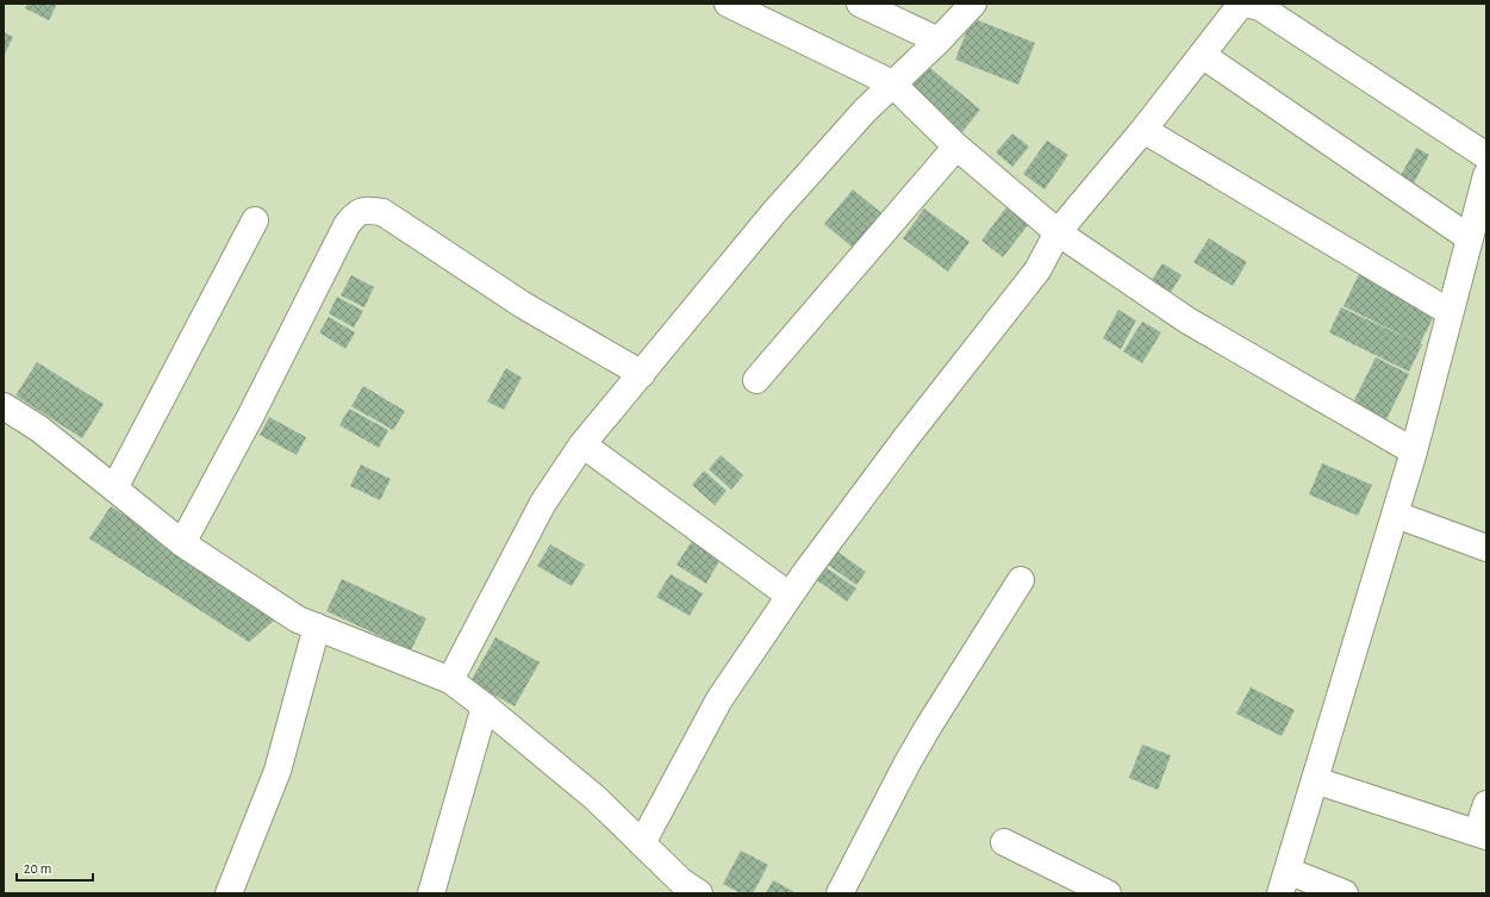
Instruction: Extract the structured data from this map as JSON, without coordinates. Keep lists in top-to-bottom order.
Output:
{
  "scale_bar": "20 m"
}
